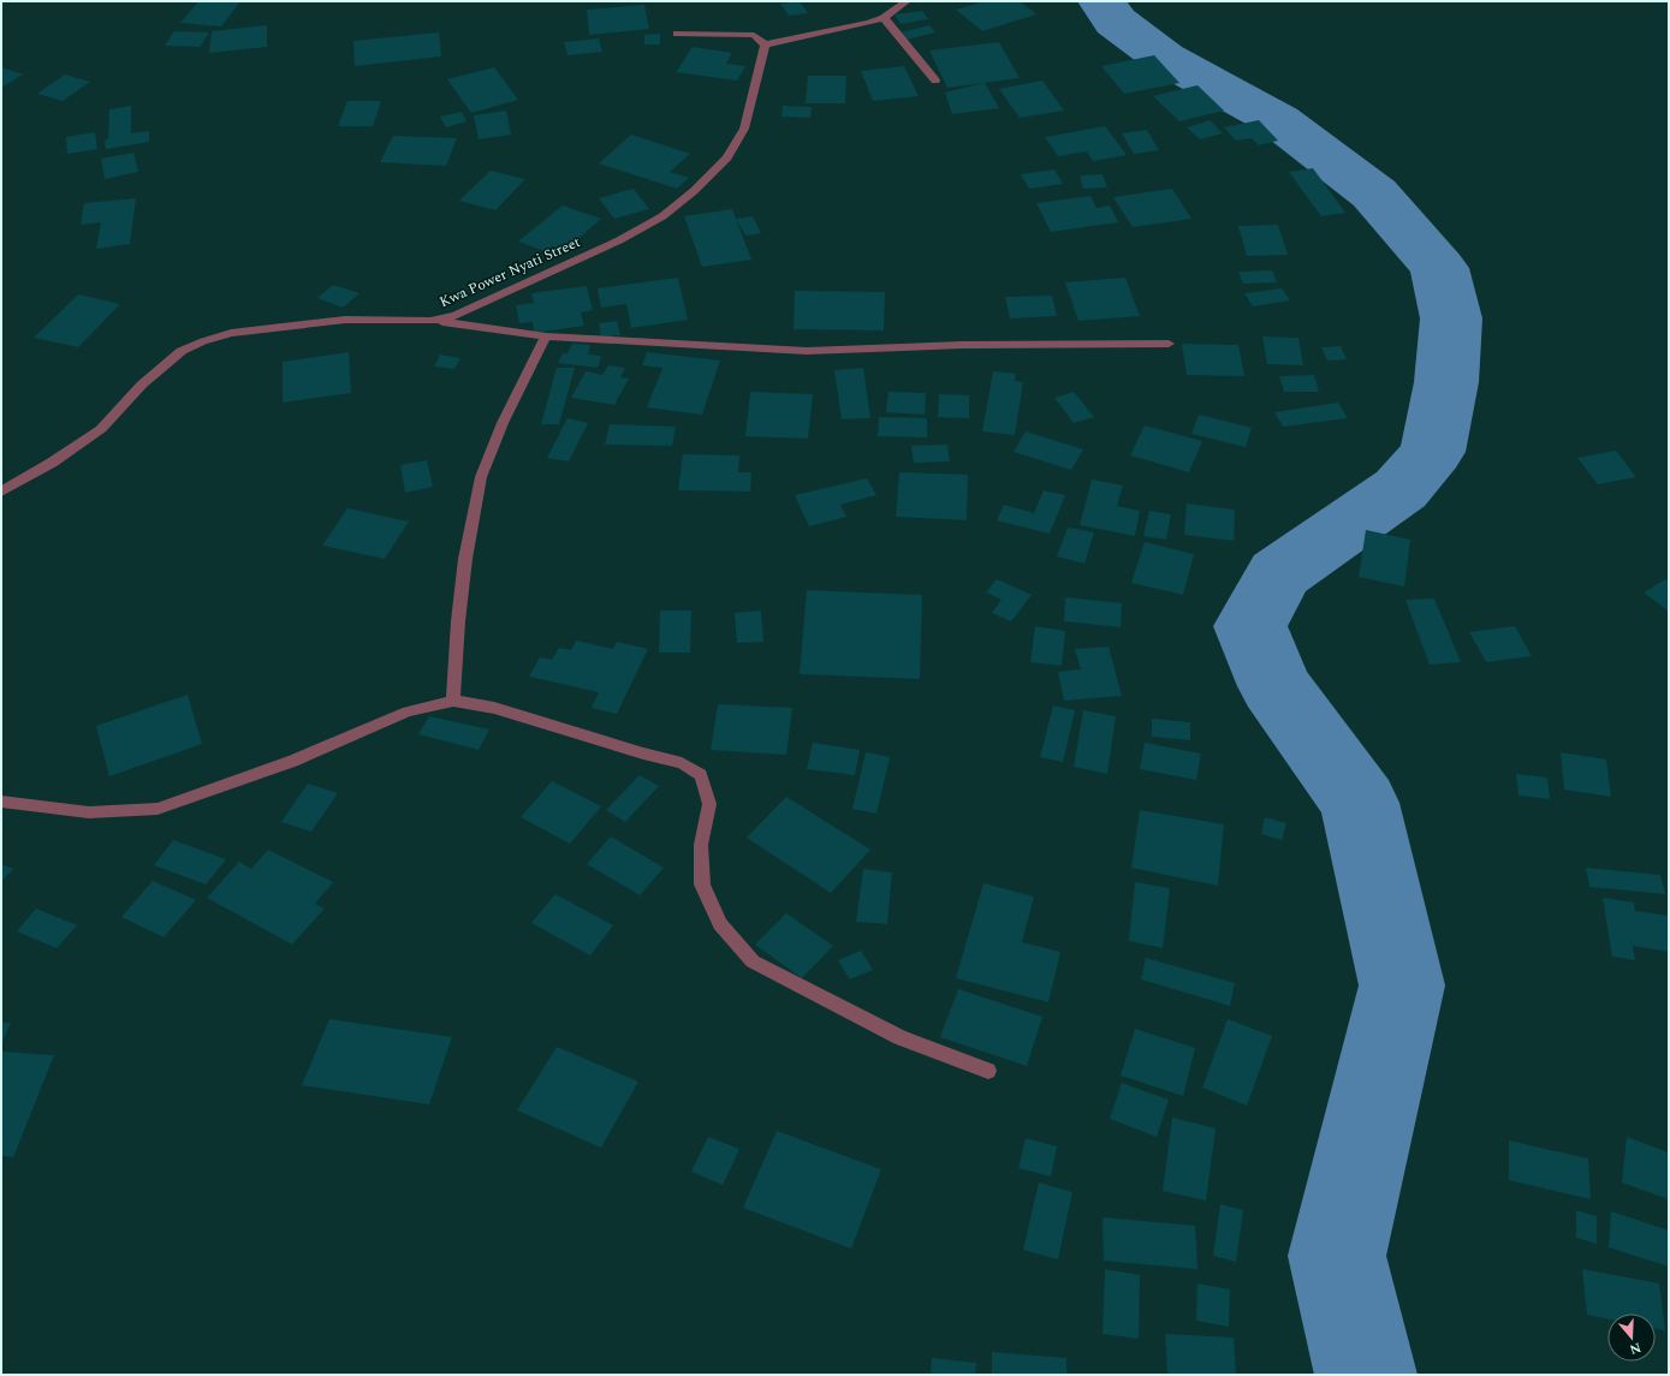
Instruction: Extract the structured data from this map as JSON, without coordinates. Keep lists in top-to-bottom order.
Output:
{
  "streets": {
    "street": ["Kwa Power Nyati Street"]
  },
  "north": "bottom"
}
